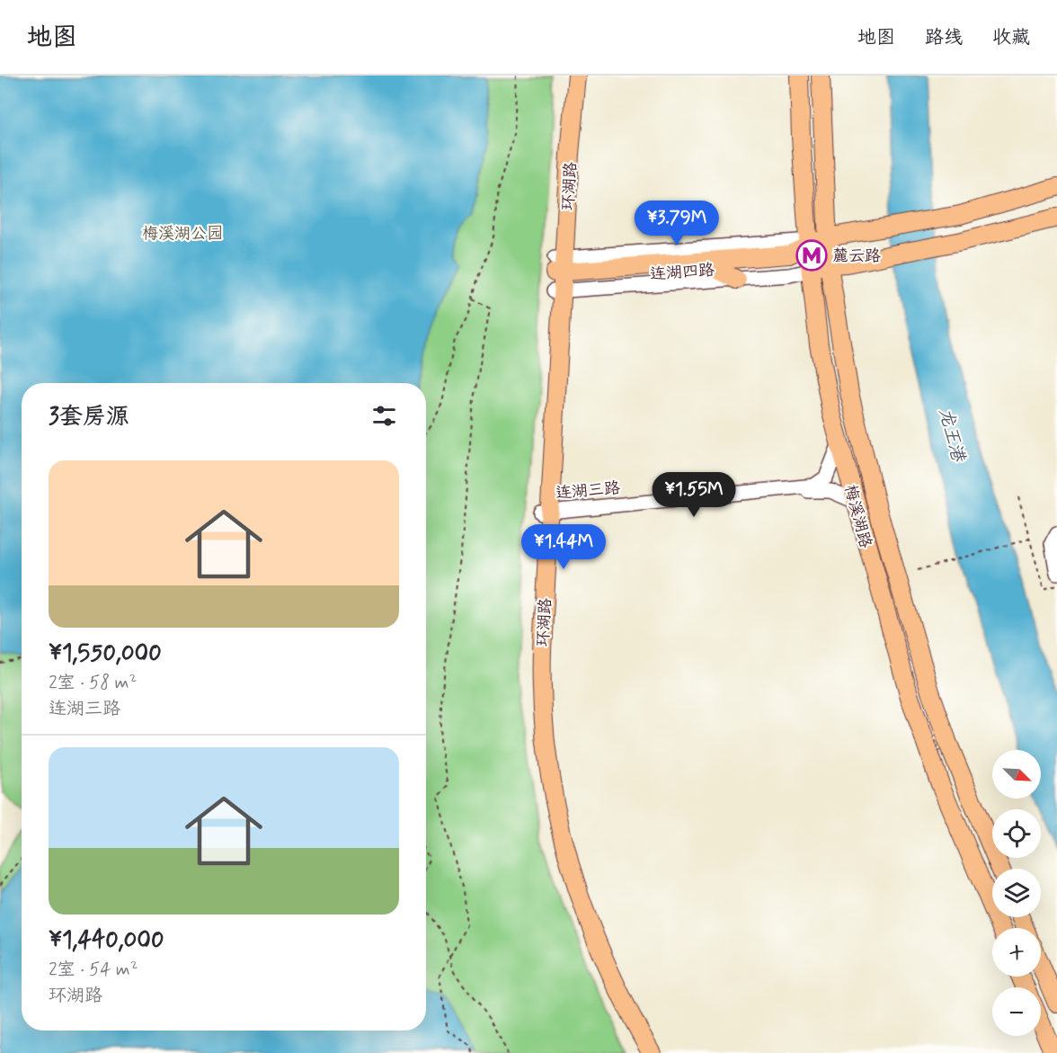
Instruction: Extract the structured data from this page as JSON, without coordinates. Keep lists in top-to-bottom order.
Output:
{
  "streets": {
    "main road": ["环湖路", "连湖四路", "梅溪湖路"],
    "street": ["连湖三路"]
  },
  "crossings": [
    ["环湖路", "连湖四路"],
    ["环湖路", "连湖三路"],
    ["连湖四路", "梅溪湖路"],
    ["连湖三路", "梅溪湖路"]
  ],
  "water": ["龙王港"],
  "parks": ["梅溪湖公园"],
  "places": {
    "metro station": ["麓云路"]
  },
  "north": "bottom right",
  "page": {
    "header": "地图",
    "nav": ["地图", "路线", "收藏"],
    "price": ["¥3.79M", "¥1.55M", "¥1.44M"],
    "heading": "3套房源",
    "list": [
      {
        "name": "¥1,550,000",
        "note": "2室 · 58 m² · 连湖三路"
      },
      {
        "name": "¥1,440,000",
        "note": "2室 · 54 m² · 环湖路"
      }
    ],
    "map_buttons": ["+", "−"]
  }
}
